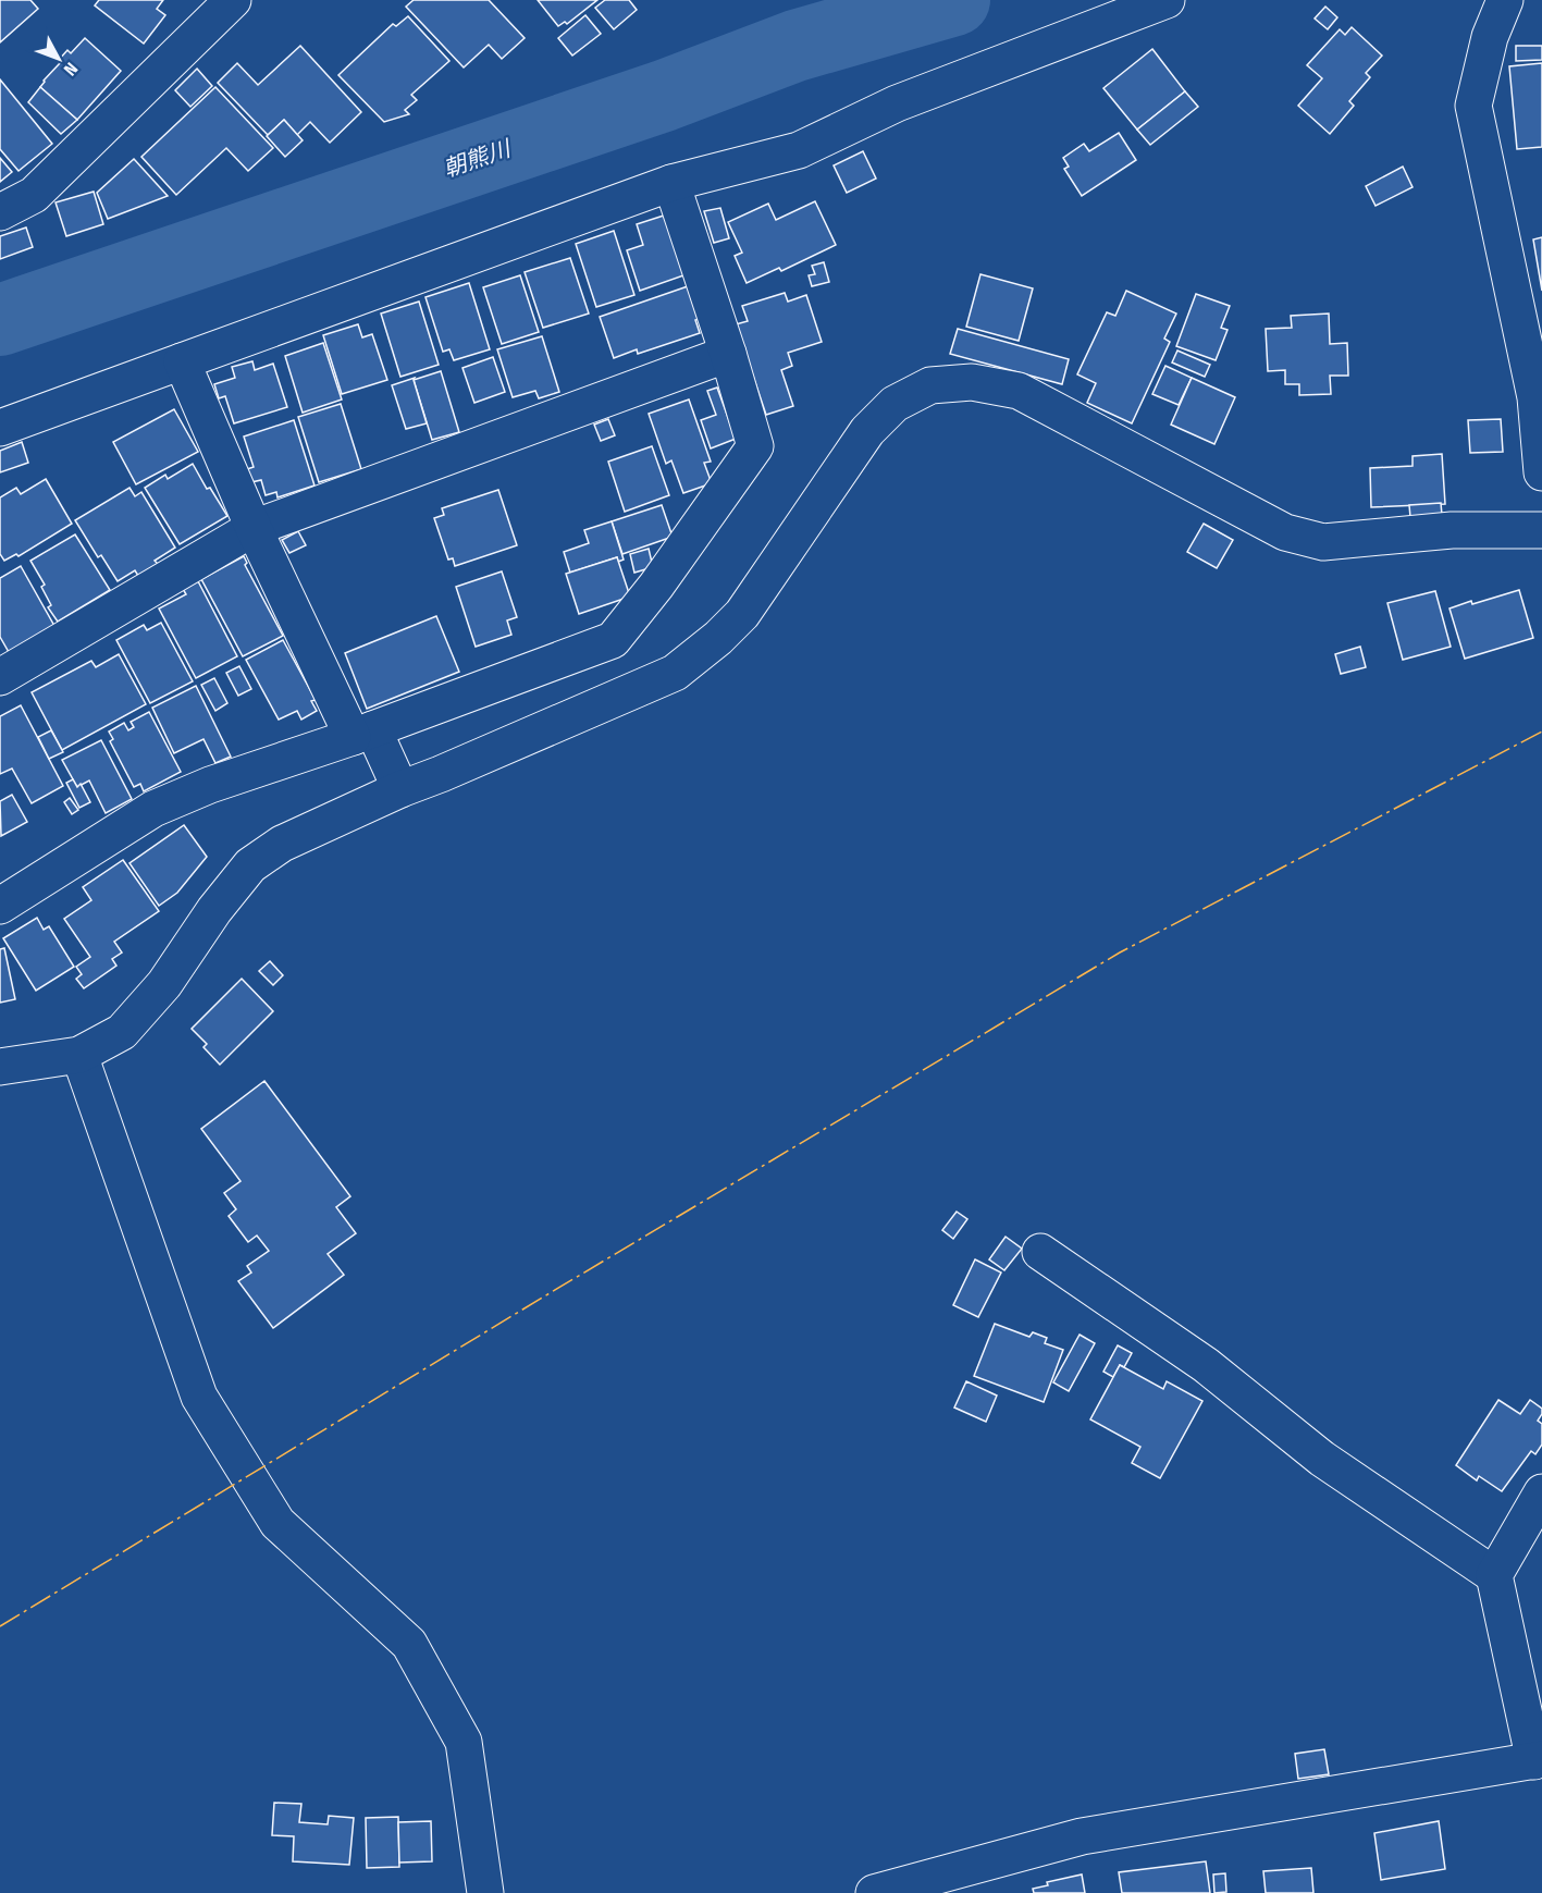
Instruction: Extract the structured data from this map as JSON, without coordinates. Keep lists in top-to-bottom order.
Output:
{
  "water": ["朝熊川"],
  "north": "bottom right"
}
